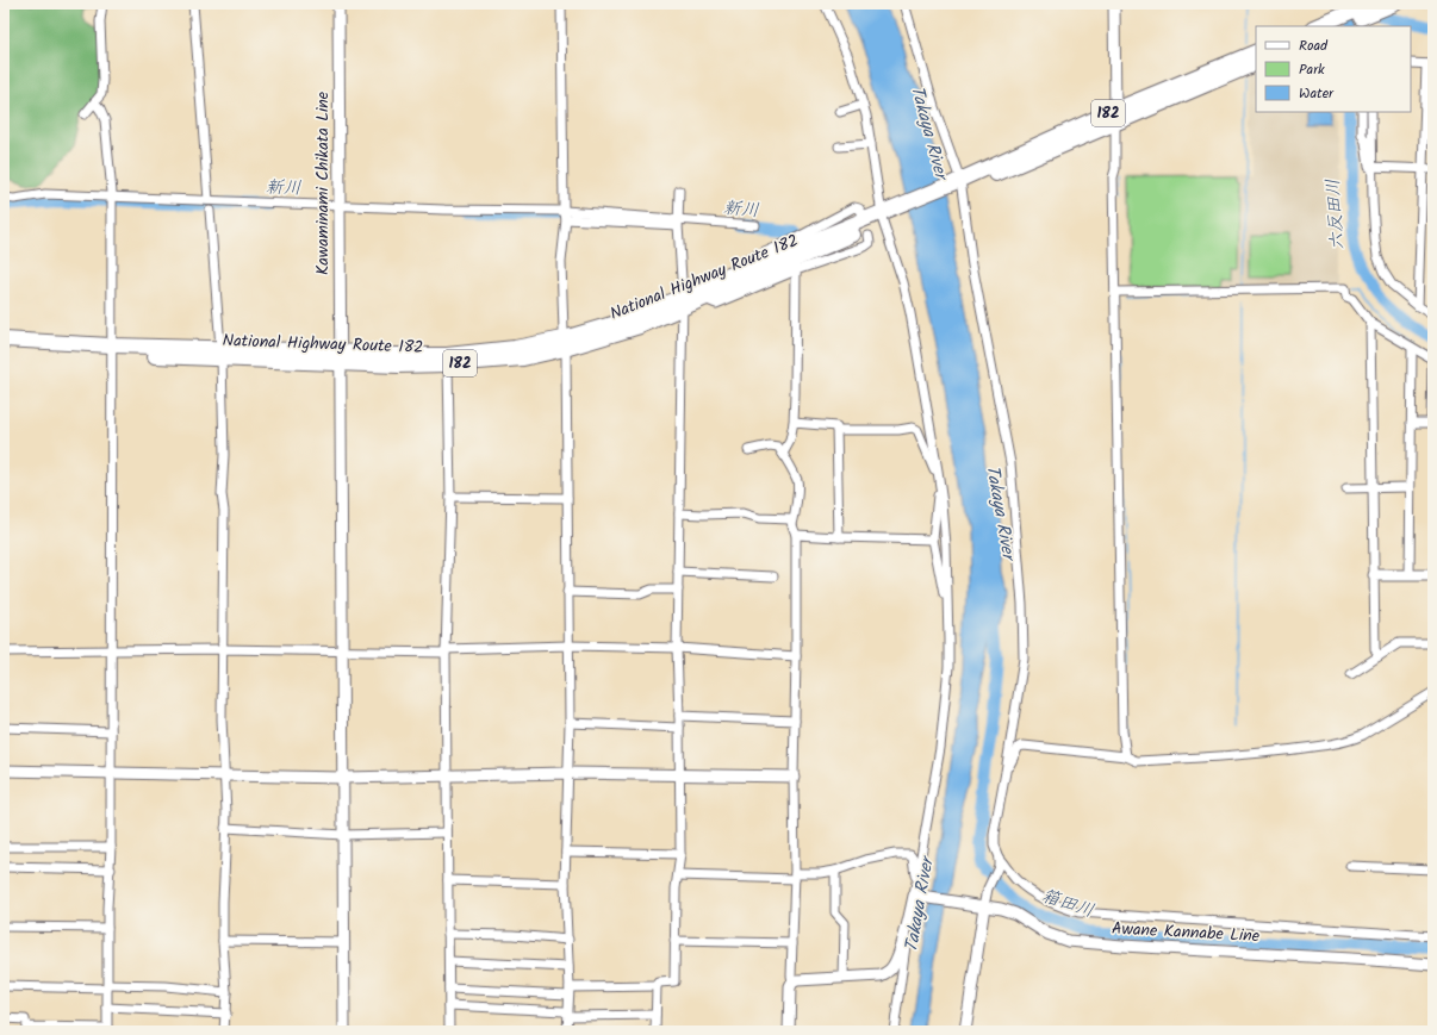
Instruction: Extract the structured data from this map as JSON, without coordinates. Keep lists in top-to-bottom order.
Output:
{
  "streets": {
    "highway": ["182", "National Highway Route 182"],
    "street": ["Kawaminami Chikata Line", "Awane Kannabe Line"]
  },
  "crossings": [
    ["Kawaminami Chikata Line", "National Highway Route 182"]
  ],
  "water": [
    "Takaya River",
    "新川",
    "六反田川",
    "箱田川"
  ],
  "legend": ["Road", "Park", "Water"]
}
